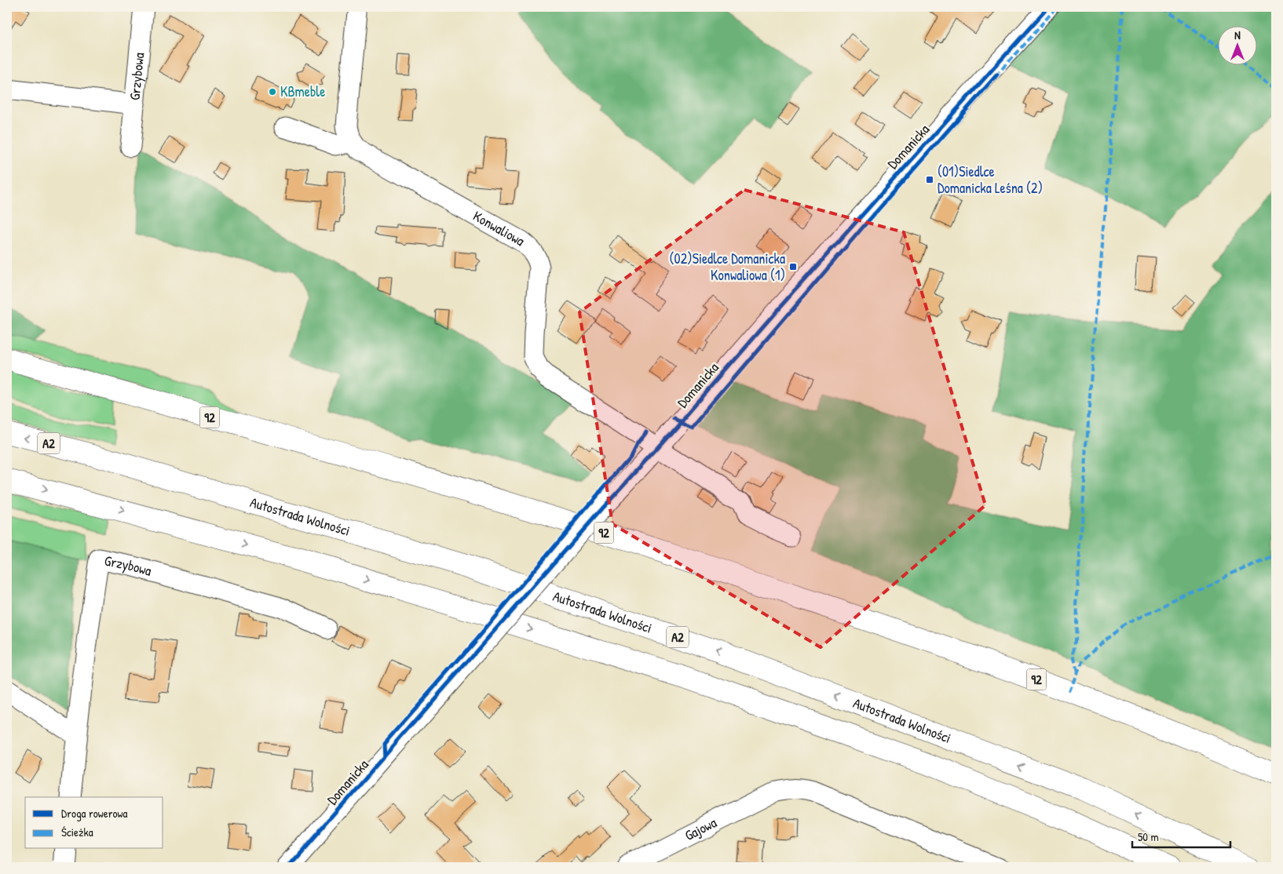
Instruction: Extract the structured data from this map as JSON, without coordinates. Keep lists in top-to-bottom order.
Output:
{
  "streets": {
    "main road": ["92", "A2", "Autostrada Wolności"],
    "street": [
      "Grzybowa",
      "Domanicka",
      "Konwaliowa",
      "Gajowa"
    ]
  },
  "crossings": [
    ["Domanicka", "Konwaliowa"]
  ],
  "places": {
    "other": ["KBmeble"],
    "transit": ["(01)Siedlce Domanicka Leśna (2)", "(02)Siedlce Domanicka Konwaliowa (1)"]
  },
  "legend": ["Droga rowerowa", "Ścieżka"],
  "scale_bar": "50 m",
  "north": "top"
}
